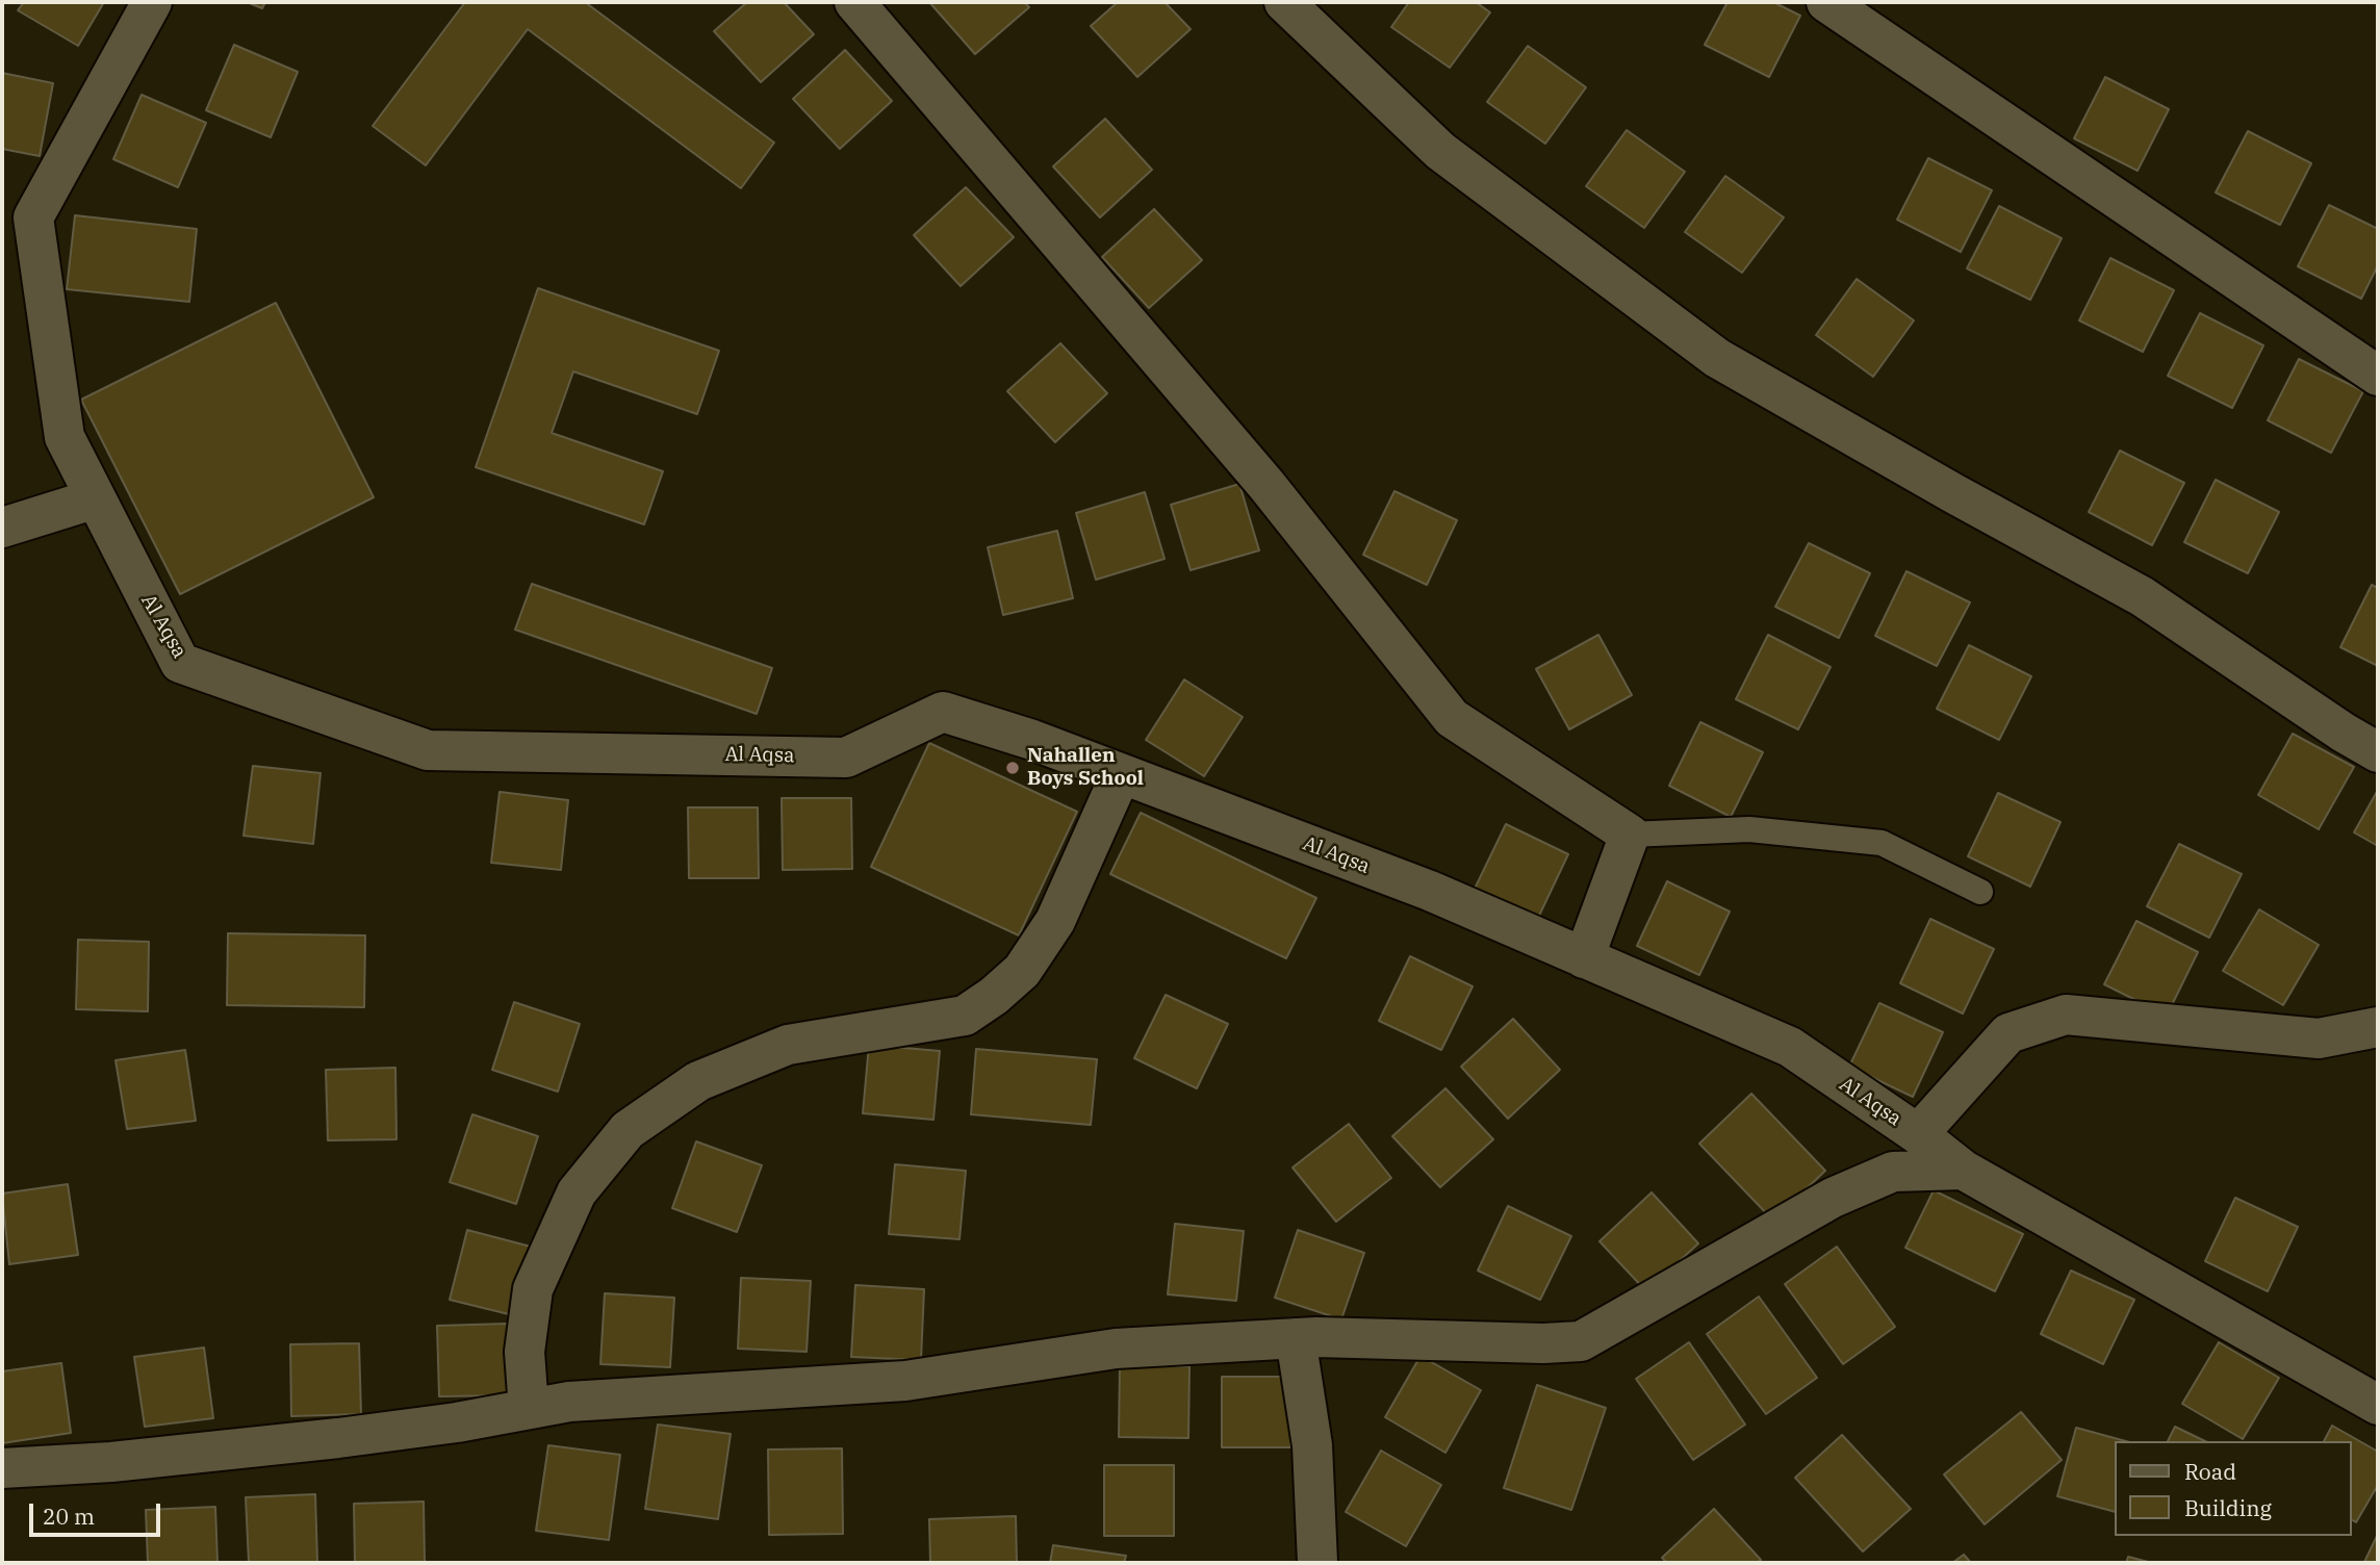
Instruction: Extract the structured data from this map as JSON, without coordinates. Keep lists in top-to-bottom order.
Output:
{
  "streets": {
    "street": ["Al Aqsa"]
  },
  "places": ["Nahallen Boys School"],
  "legend": ["Road", "Building"],
  "scale_bar": "20 m"
}
